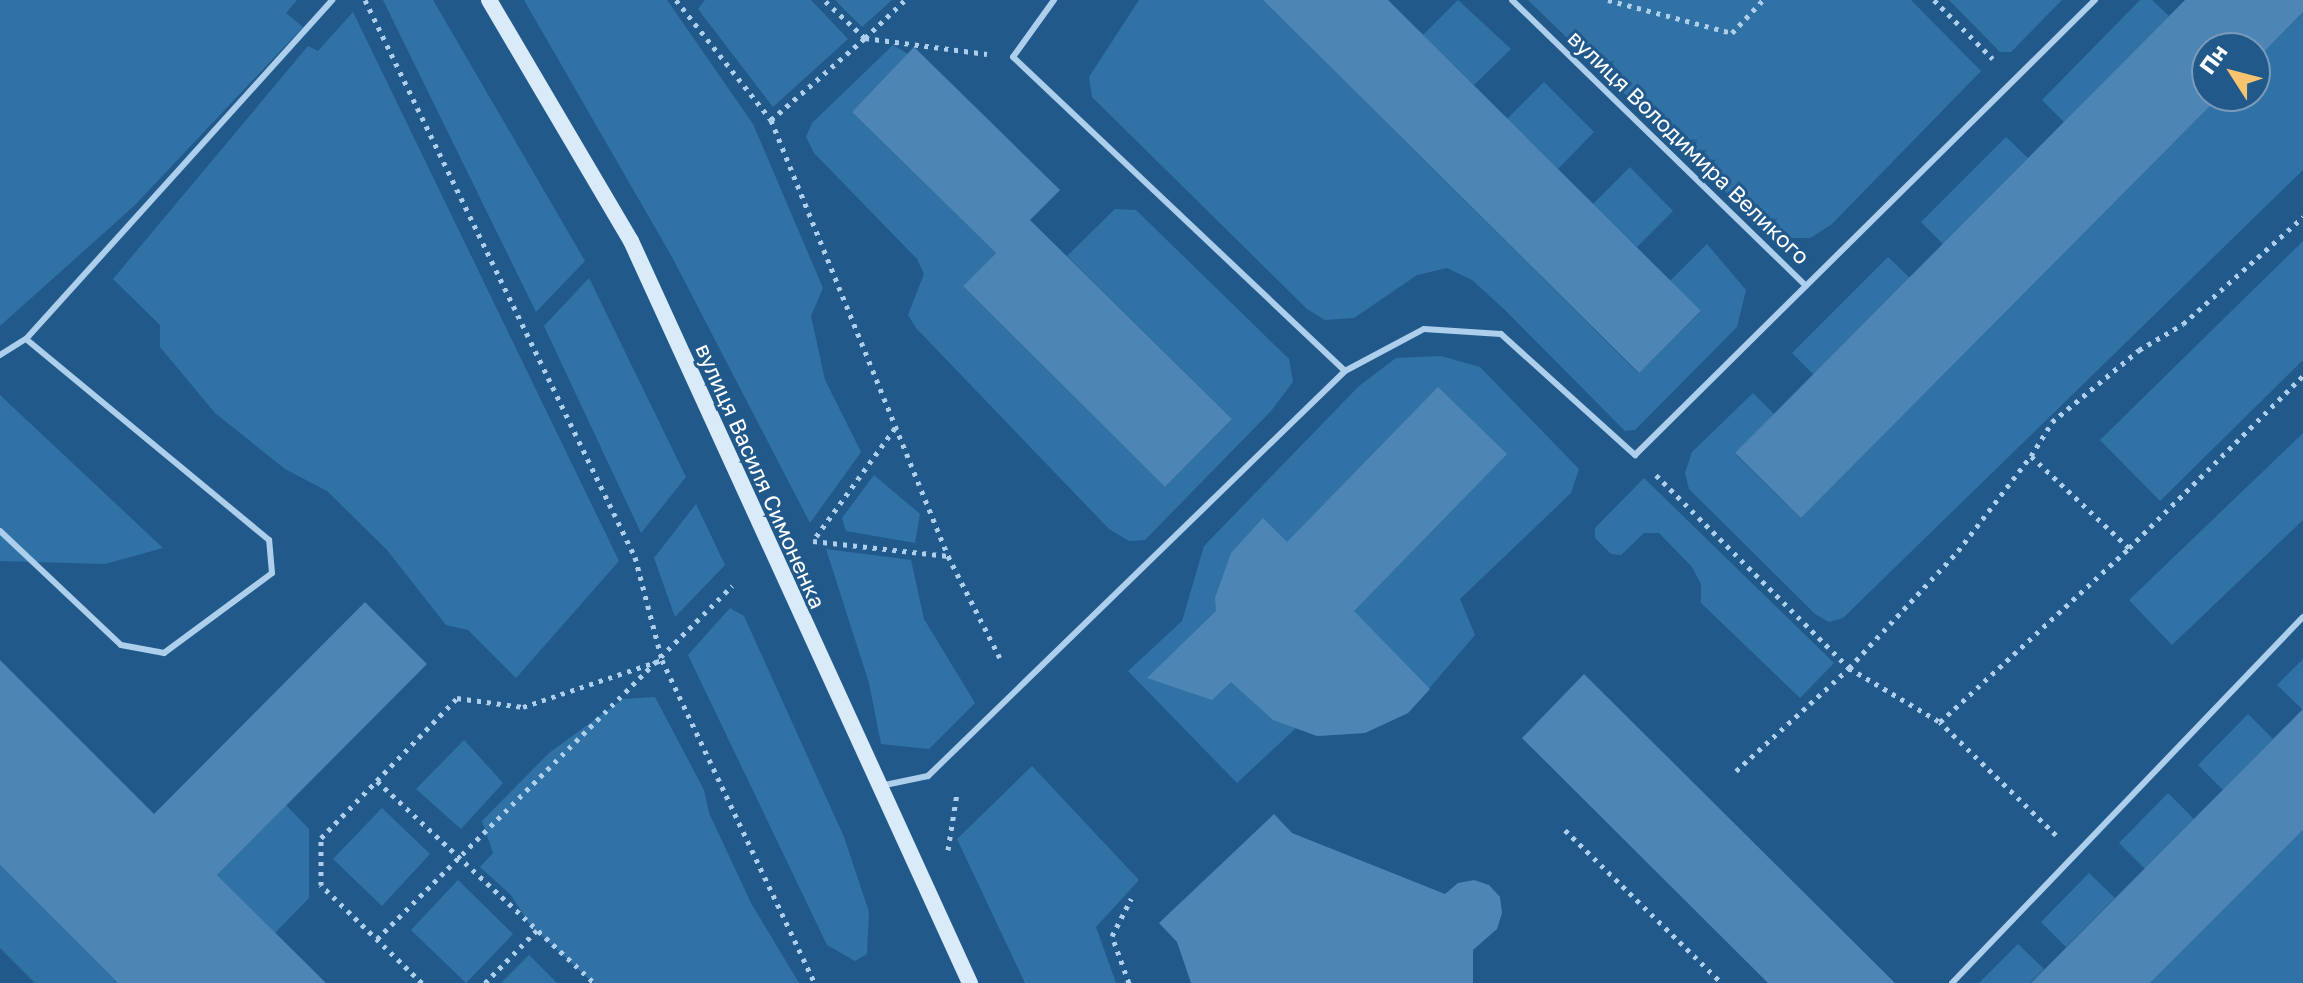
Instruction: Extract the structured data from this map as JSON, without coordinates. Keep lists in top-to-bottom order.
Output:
{
  "streets": {
    "street": ["вулиця Василя Симоненка"],
    "lane": ["вулиця Володимира Великого"]
  },
  "north": "top left"
}
